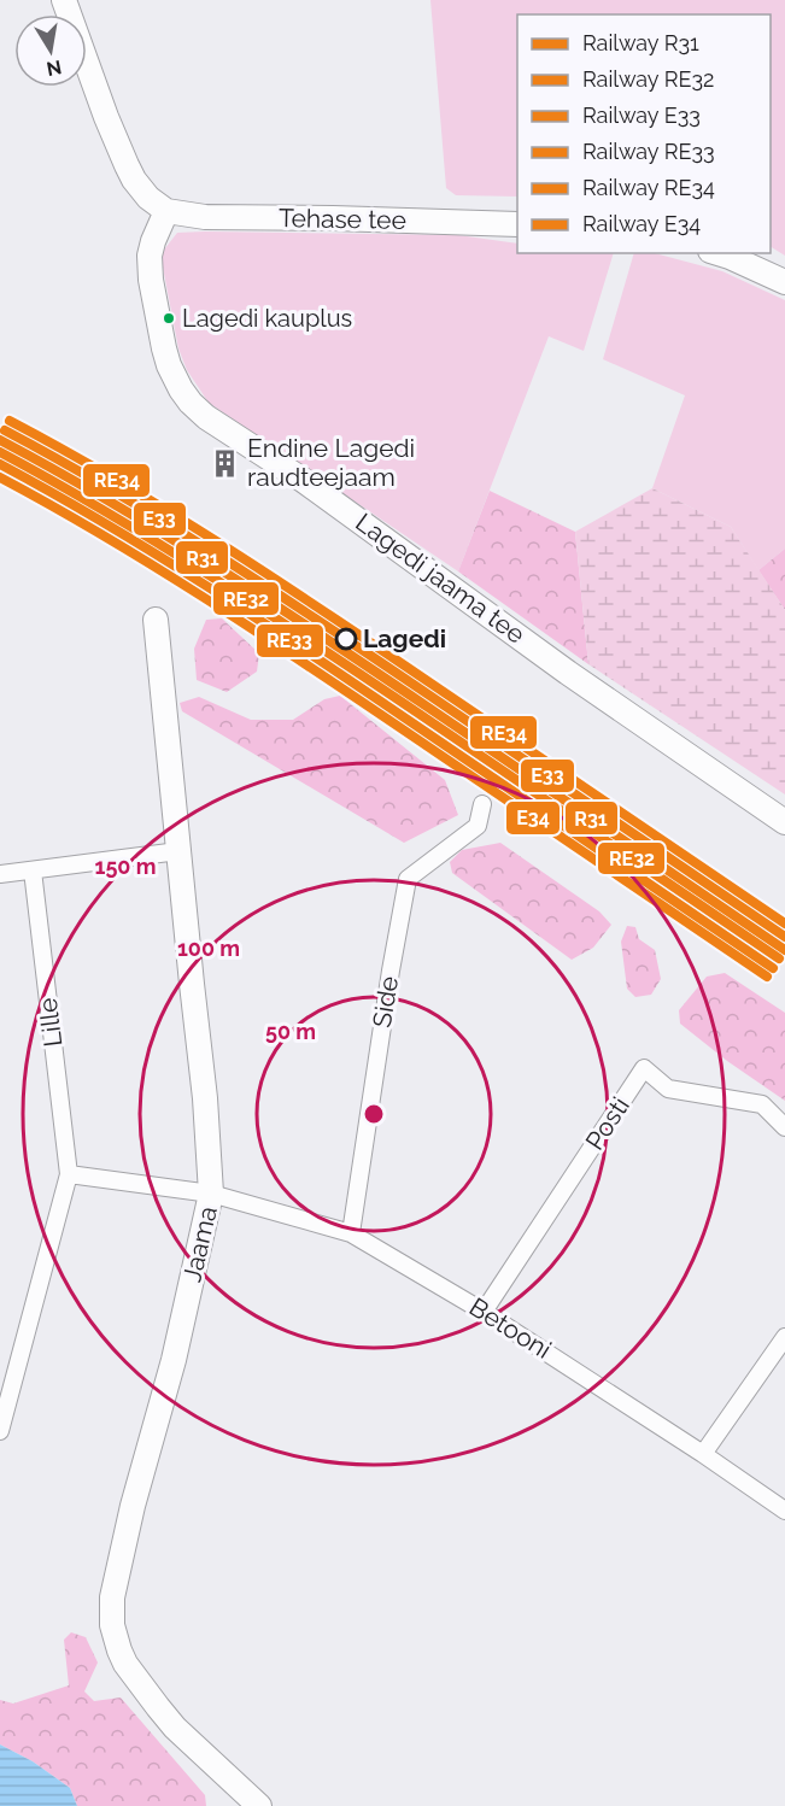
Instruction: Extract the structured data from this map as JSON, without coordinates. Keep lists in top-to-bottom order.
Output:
{
  "streets": {
    "street": [
      "Tehase tee",
      "Lagedi jaama tee",
      "Side",
      "Lille",
      "Posti",
      "Jaama",
      "Betooni"
    ]
  },
  "crossings": [
    ["Tehase tee", "Lagedi jaama tee"],
    ["Side", "Betooni"],
    ["Posti", "Betooni"],
    ["Jaama", "Betooni"]
  ],
  "places": {
    "other": ["Lagedi kauplus", "Lagedi"],
    "building": ["Endine Lagedi raudteejaam"]
  },
  "lines": [
    "rail line RE34",
    "rail line E33",
    "rail line R31",
    "rail line RE32",
    "rail line RE33",
    "rail line E34"
  ],
  "legend": [
    "Railway R31",
    "Railway RE32",
    "Railway E33",
    "Railway RE33",
    "Railway RE34",
    "Railway E34"
  ],
  "north": "bottom",
  "rings": ["150 m", "100 m", "50 m"]
}
